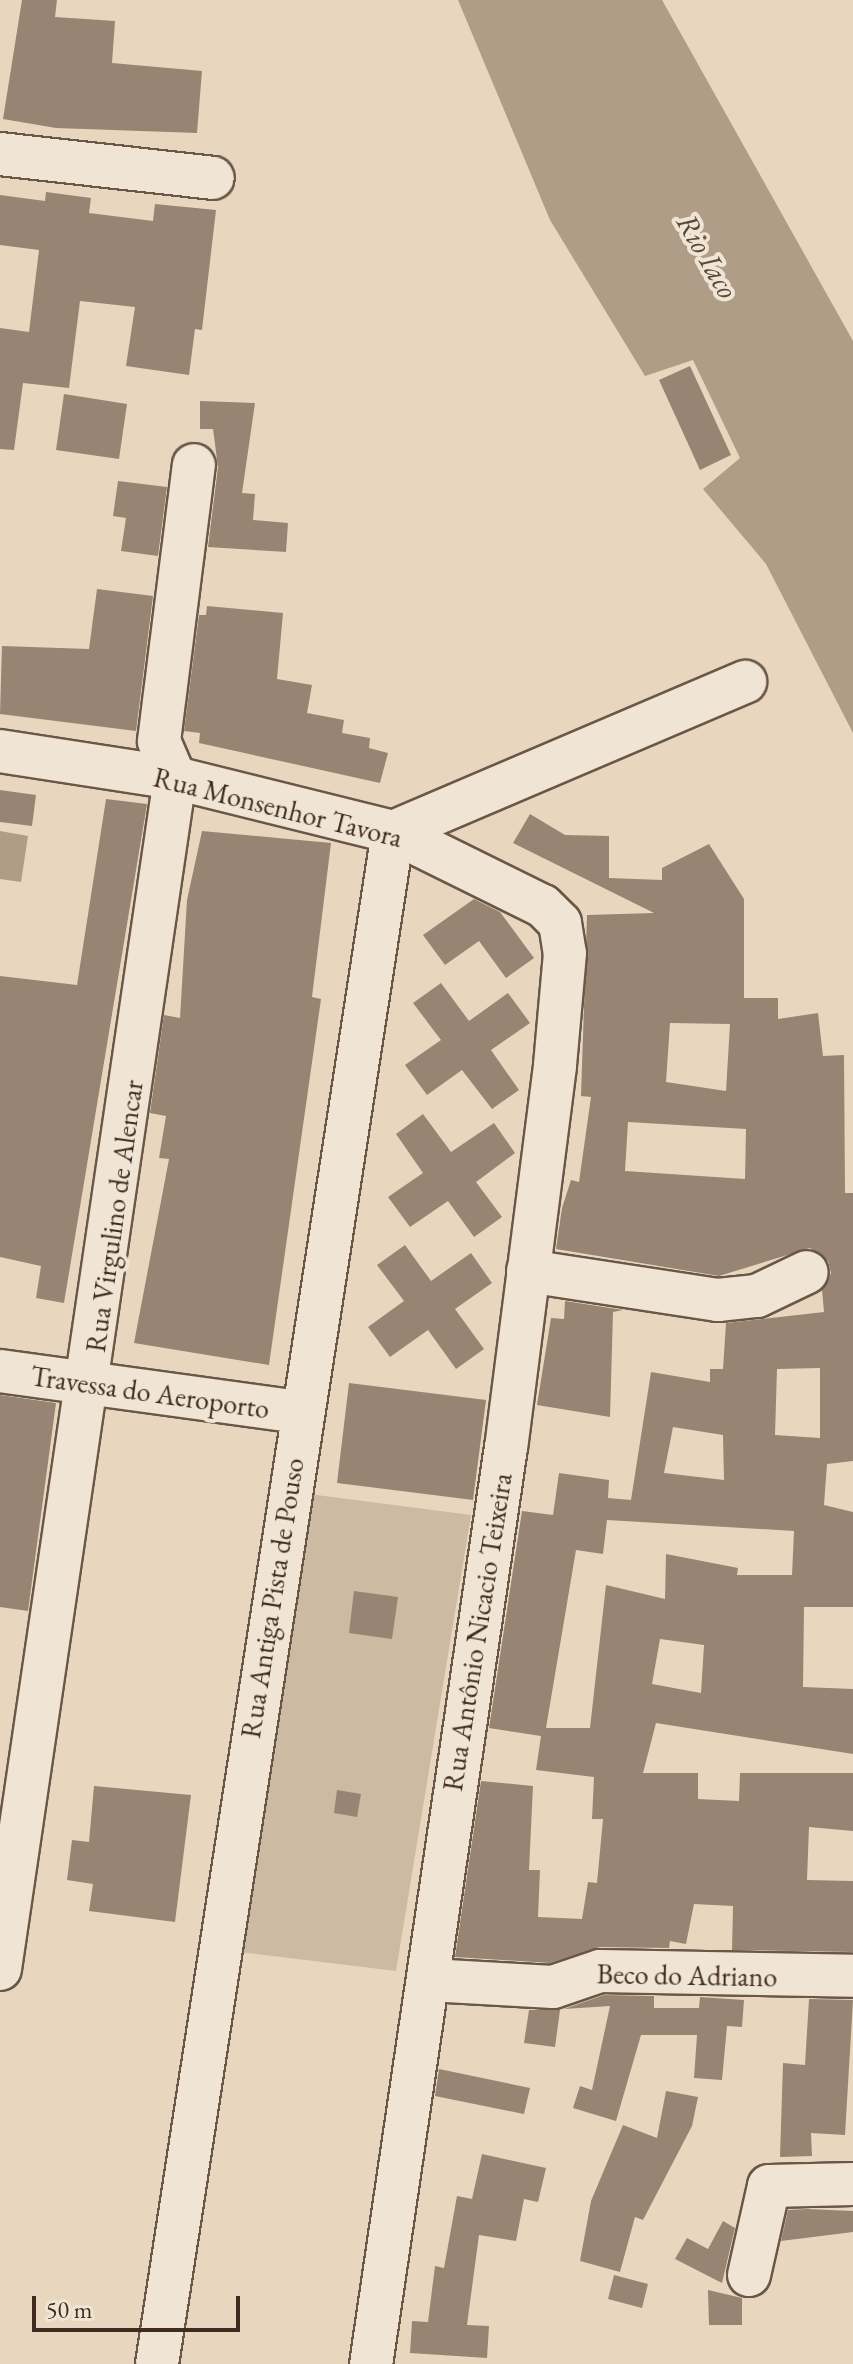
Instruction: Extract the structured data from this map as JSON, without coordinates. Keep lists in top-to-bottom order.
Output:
{
  "streets": {
    "street": [
      "Rua Monsenhor Tavora",
      "Rua Virgulino de Alencar",
      "Travessa do Aeroporto",
      "Rua Antiga Pista de Pouso",
      "Rua Antônio Nicacio Teixeira",
      "Beco do Adriano"
    ]
  },
  "crossings": [
    ["Rua Monsenhor Tavora", "Rua Virgulino de Alencar"],
    ["Rua Monsenhor Tavora", "Rua Antiga Pista de Pouso"],
    ["Rua Monsenhor Tavora", "Rua Antônio Nicacio Teixeira"],
    ["Rua Virgulino de Alencar", "Travessa do Aeroporto"],
    ["Travessa do Aeroporto", "Rua Antiga Pista de Pouso"],
    ["Rua Antônio Nicacio Teixeira", "Beco do Adriano"]
  ],
  "water": ["Rio Iaco"],
  "scale_bar": "50 m"
}
